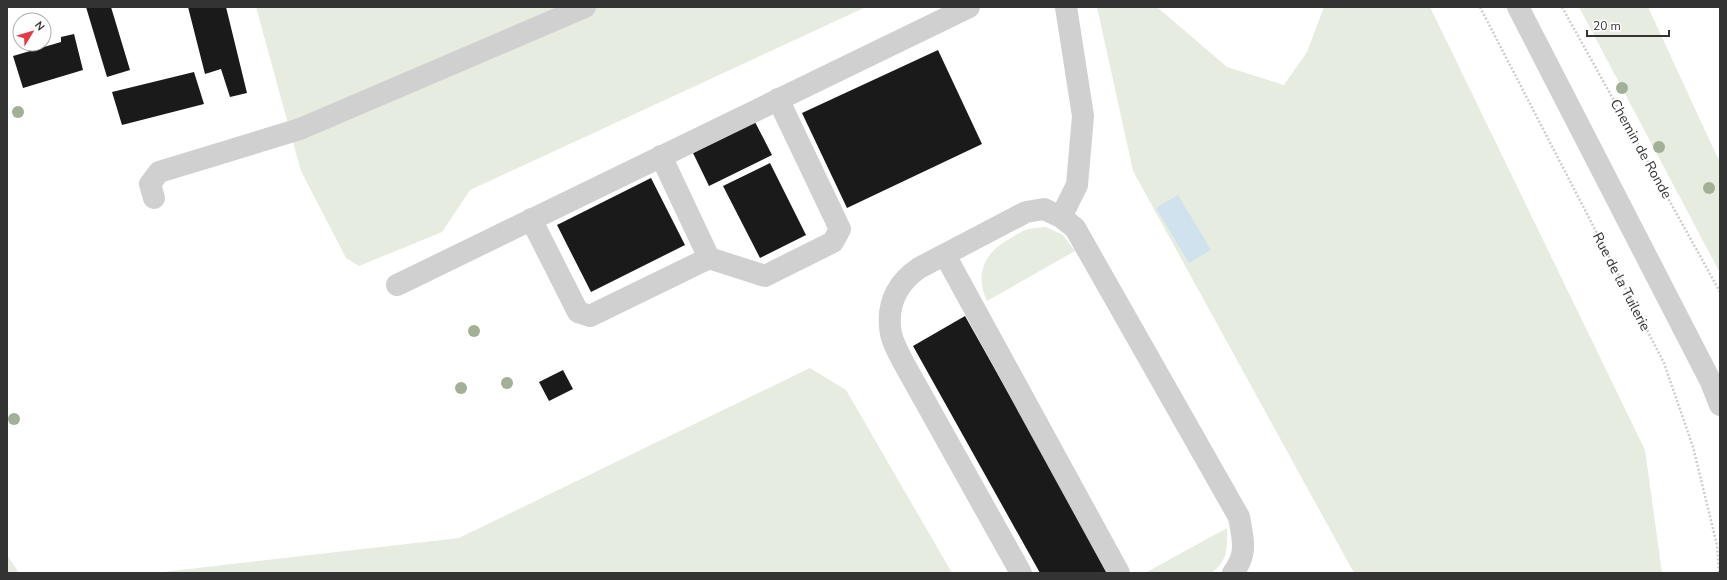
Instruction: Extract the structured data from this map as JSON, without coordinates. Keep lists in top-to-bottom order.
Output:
{
  "streets": {
    "path": ["Chemin de Ronde", "Rue de la Tuilerie"]
  },
  "scale_bar": "20 m",
  "north": "top right"
}
